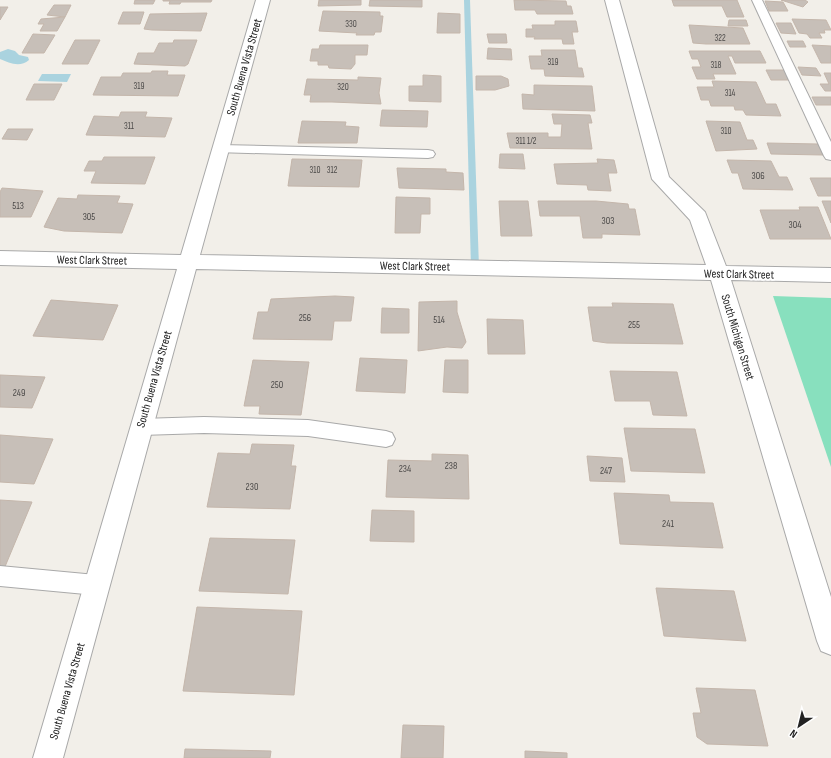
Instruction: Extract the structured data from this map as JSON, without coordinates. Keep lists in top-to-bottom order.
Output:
{
  "streets": {
    "street": ["South Buena Vista Street", "West Clark Street", "South Michigan Street"]
  },
  "crossings": [
    ["South Buena Vista Street", "West Clark Street"],
    ["West Clark Street", "South Michigan Street"]
  ],
  "house_numbers": [
    "330",
    "322",
    "319",
    "318",
    "319",
    "320",
    "314",
    "311",
    "310",
    "311 1/2",
    "310",
    "312",
    "306",
    "513",
    "305",
    "303",
    "304",
    "256",
    "514",
    "255",
    "250",
    "249",
    "238",
    "234",
    "247",
    "230",
    "241"
  ],
  "north": "bottom left"
}
